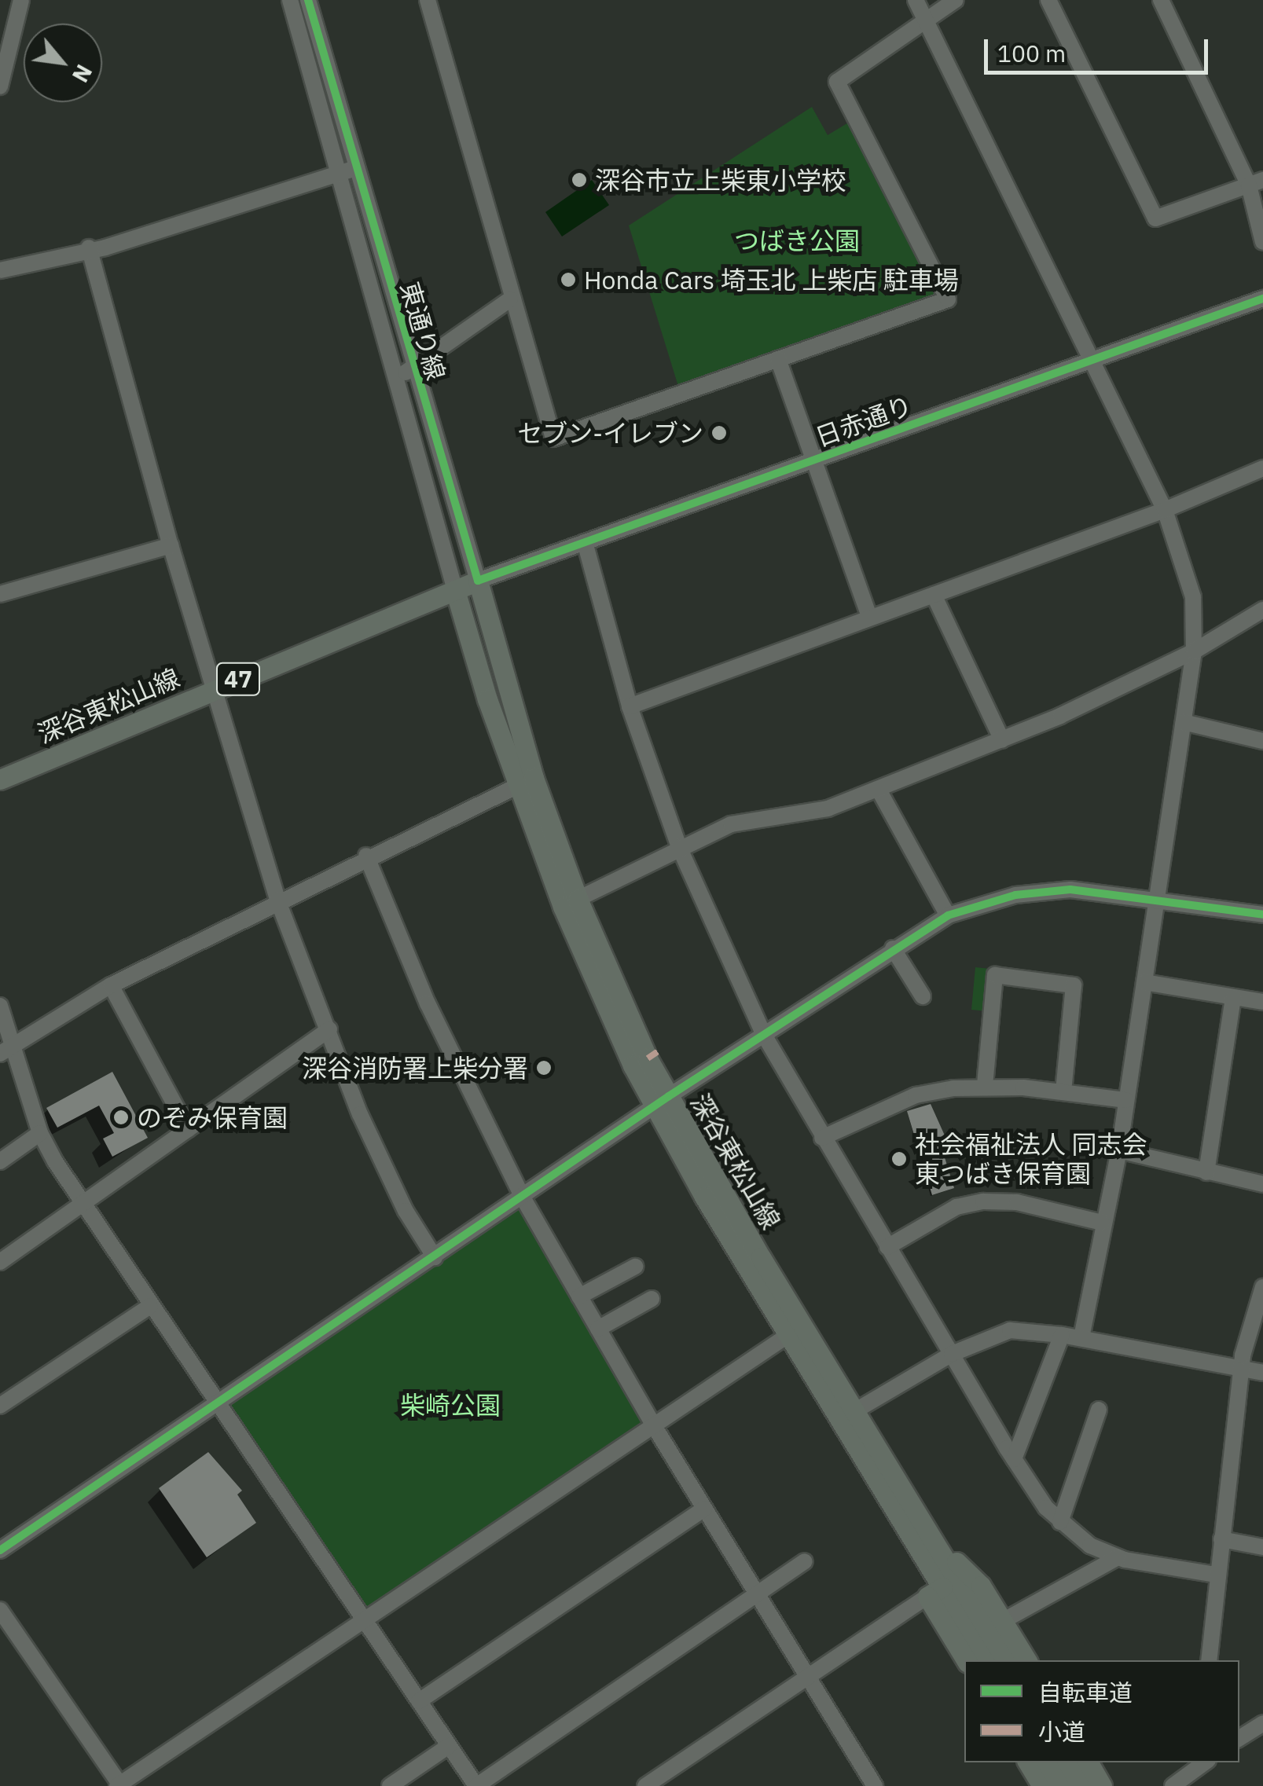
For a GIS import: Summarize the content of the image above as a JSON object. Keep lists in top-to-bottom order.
{
  "streets": {
    "main road": ["47", "深谷東松山線"],
    "street": ["東通り線", "日赤通り"]
  },
  "crossings": [
    ["東通り線", "日赤通り"],
    ["東通り線", "深谷東松山線"],
    ["日赤通り", "深谷東松山線"]
  ],
  "parks": ["つばき公園", "柴崎公園"],
  "places": [
    "深谷市立上柴東小学校",
    "Honda Cars 埼玉北 上柴店 駐車場",
    "セブン-イレブン",
    "深谷消防署上柴分署",
    "のぞみ保育園",
    "社会福祉法人 同志会 東つばき保育園"
  ],
  "legend": ["自転車道", "小道"],
  "scale_bar": "100 m",
  "north": "bottom right"
}
